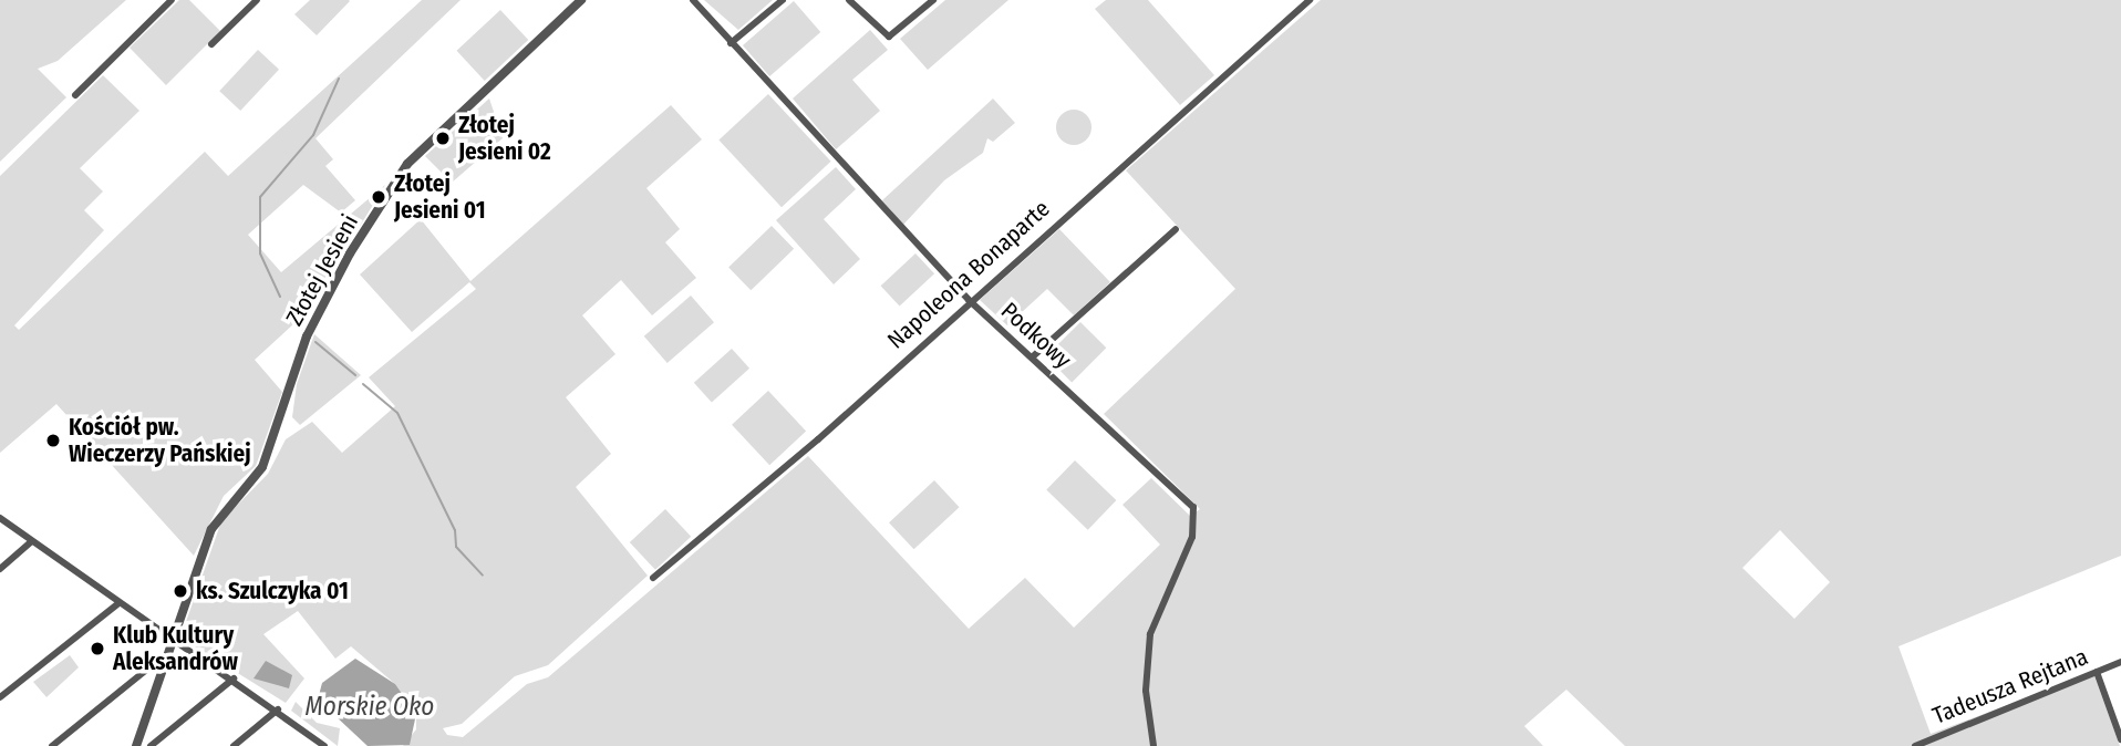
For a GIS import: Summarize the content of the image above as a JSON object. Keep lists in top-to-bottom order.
{
  "streets": {
    "street": [
      "Złotej Jesieni",
      "Napoleona Bonaparte",
      "Podkowy",
      "Tadeusza Rejtana"
    ]
  },
  "crossings": [
    ["Napoleona Bonaparte", "Podkowy"]
  ],
  "water": ["Morskie Oko"],
  "places": [
    "Złotej Jesieni 02",
    "Złotej Jesieni 01",
    "Kościół pw. Wieczerzy Pańskiej",
    "ks. Szulczyka 01",
    "Klub Kultury Aleksandrów"
  ]
}
